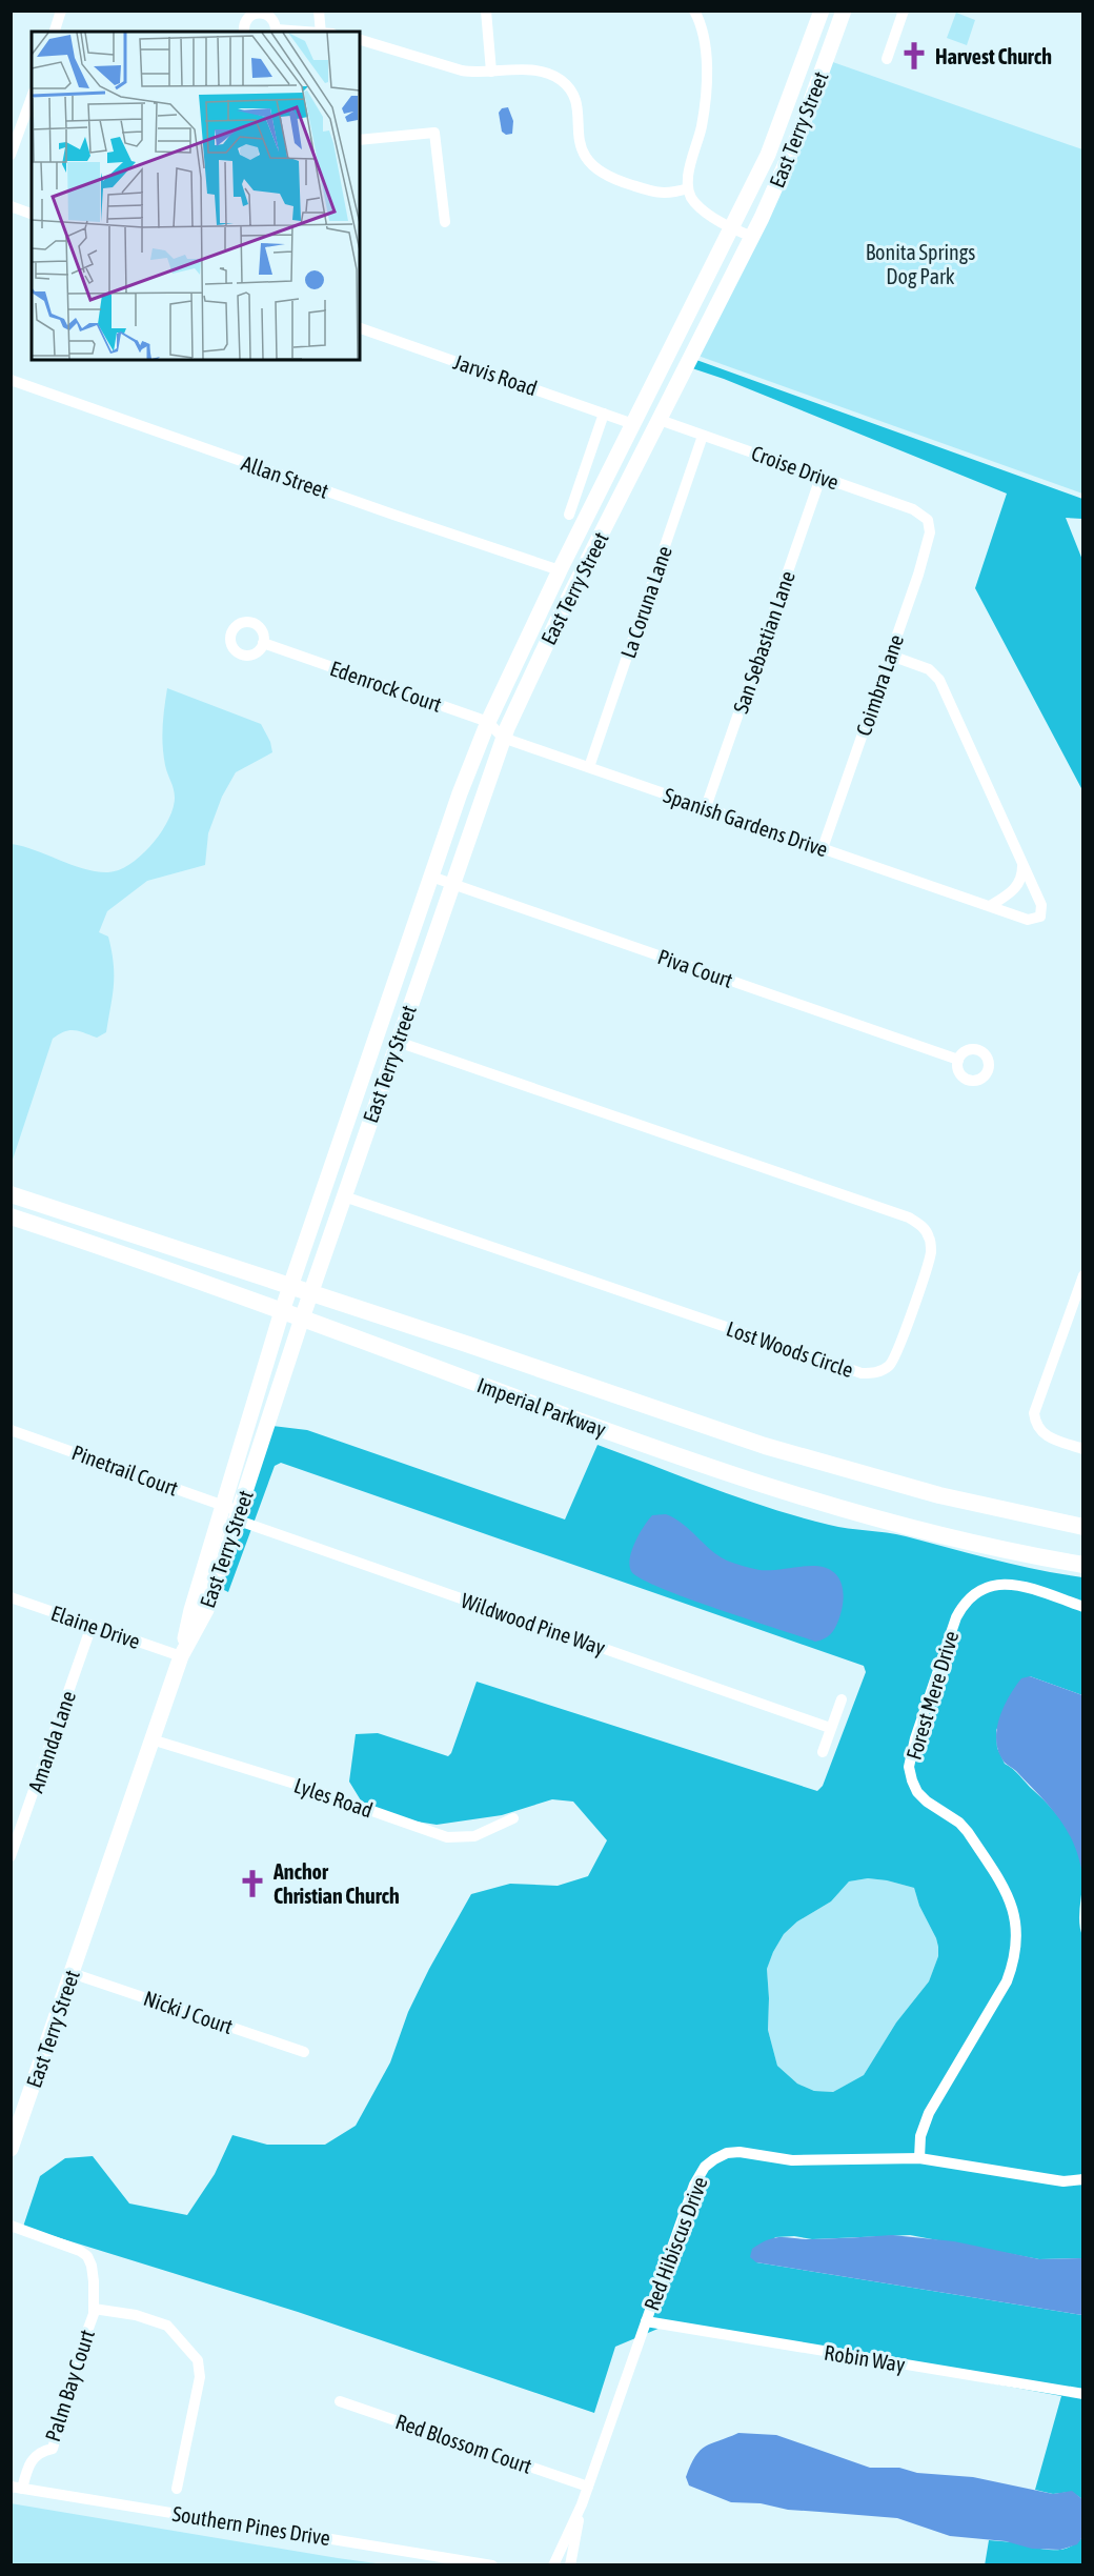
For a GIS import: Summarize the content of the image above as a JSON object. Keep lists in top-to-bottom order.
{
  "streets": {
    "main road": ["Imperial Parkway"],
    "street": [
      "East Terry Street",
      "Jarvis Road",
      "Croise Drive",
      "Allan Street",
      "La Coruna Lane",
      "San Sebastian Lane",
      "Coimbra Lane",
      "Edenrock Court",
      "Spanish Gardens Drive",
      "Piva Court",
      "Lost Woods Circle",
      "Pinetrail Court",
      "Wildwood Pine Way",
      "Elaine Drive",
      "Forest Mere Drive",
      "Amanda Lane",
      "Lyles Road",
      "Nicki J Court",
      "Red Hibiscus Drive",
      "Robin Way",
      "Palm Bay Court",
      "Red Blossom Court",
      "Southern Pines Drive"
    ]
  },
  "crossings": [
    ["East Terry Street", "Croise Drive"],
    ["East Terry Street", "Edenrock Court"],
    ["East Terry Street", "Spanish Gardens Drive"],
    ["East Terry Street", "Piva Court"],
    ["East Terry Street", "Lost Woods Circle"],
    ["East Terry Street", "Imperial Parkway"],
    ["East Terry Street", "Pinetrail Court"],
    ["East Terry Street", "Wildwood Pine Way"],
    ["East Terry Street", "Elaine Drive"],
    ["East Terry Street", "Lyles Road"],
    ["East Terry Street", "Nicki J Court"],
    ["Croise Drive", "La Coruna Lane"],
    ["Croise Drive", "San Sebastian Lane"],
    ["Croise Drive", "Coimbra Lane"],
    ["La Coruna Lane", "Spanish Gardens Drive"],
    ["San Sebastian Lane", "Spanish Gardens Drive"],
    ["Coimbra Lane", "Spanish Gardens Drive"],
    ["Edenrock Court", "Spanish Gardens Drive"],
    ["Pinetrail Court", "Wildwood Pine Way"],
    ["Elaine Drive", "Amanda Lane"],
    ["Forest Mere Drive", "Red Hibiscus Drive"],
    ["Red Hibiscus Drive", "Robin Way"],
    ["Red Hibiscus Drive", "Red Blossom Court"],
    ["Palm Bay Court", "Southern Pines Drive"]
  ],
  "parks": ["Bonita Springs Dog Park"],
  "places": {
    "church": ["Harvest Church", "Anchor Christian Church"]
  }
}
